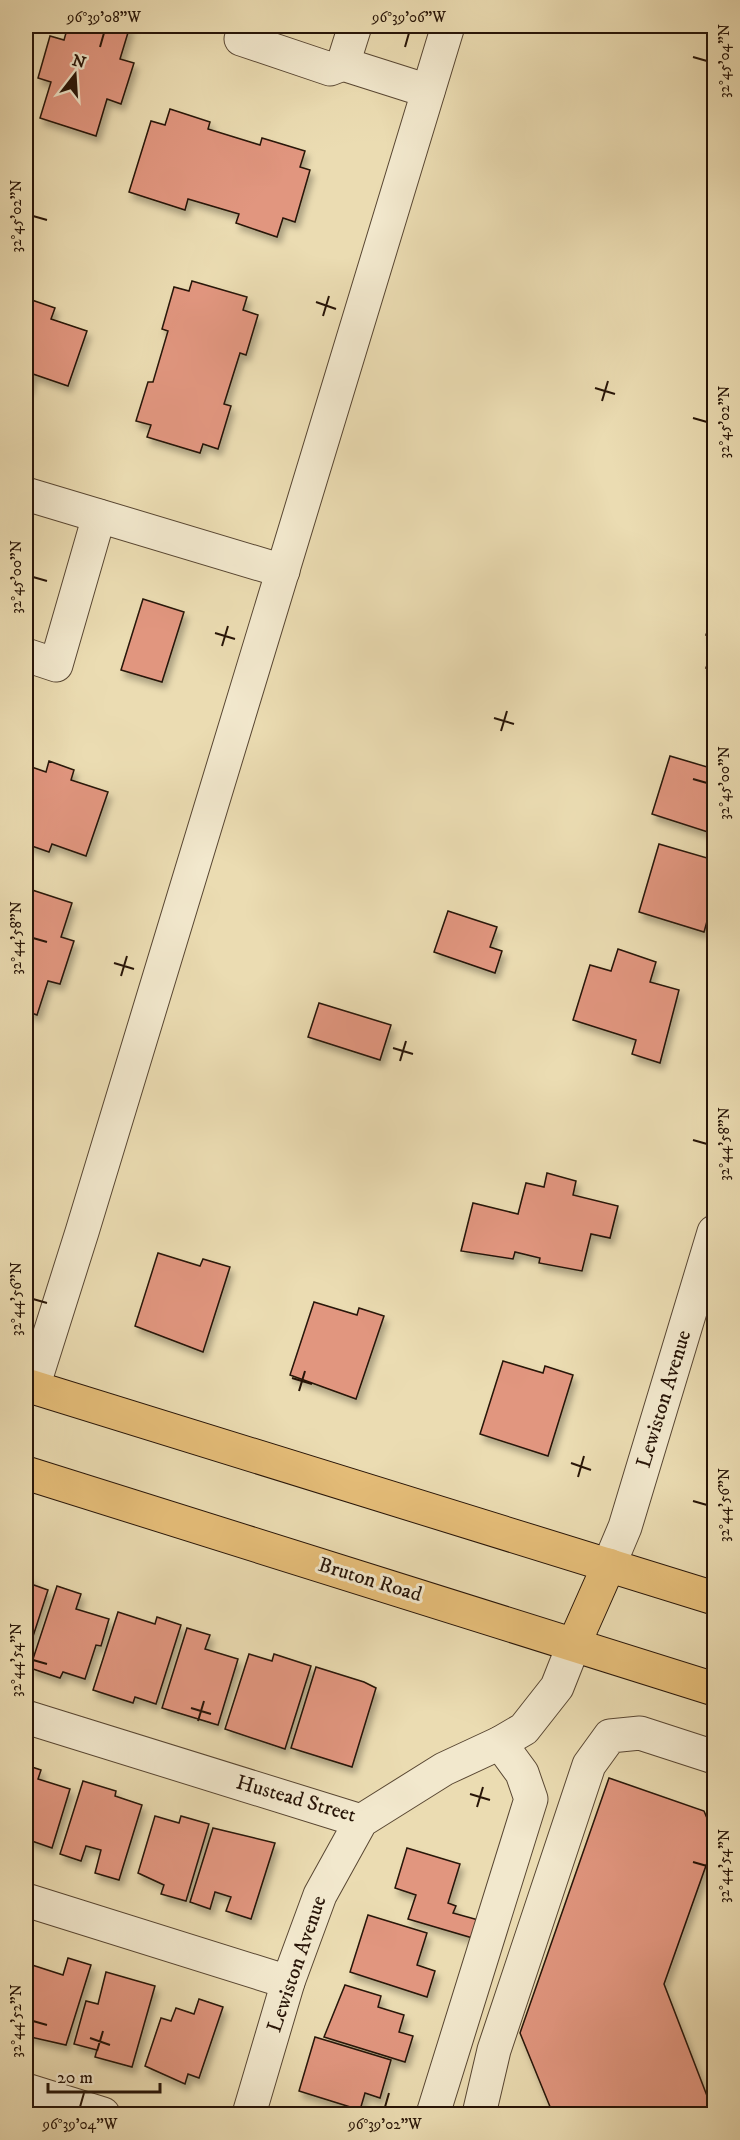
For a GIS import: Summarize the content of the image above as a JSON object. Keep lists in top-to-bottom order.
{
  "streets": {
    "main road": ["Bruton Road"],
    "street": ["Lewiston Avenue", "Hustead Street"]
  },
  "crossings": [
    ["Lewiston Avenue", "Hustead Street"],
    ["Bruton Road", "Hustead Street"]
  ],
  "scale_bar": "20 m",
  "north": "top",
  "coordinates": [
    "96°39'08\"W",
    "96°39'06\"W",
    "32°45'04\"N",
    "32°45'02\"N",
    "32°45'00\"N",
    "32°44'58\"N",
    "32°44'56\"N",
    "32°44'54\"N",
    "32°44'52\"N",
    "96°39'04\"W",
    "96°39'02\"W"
  ]
}
